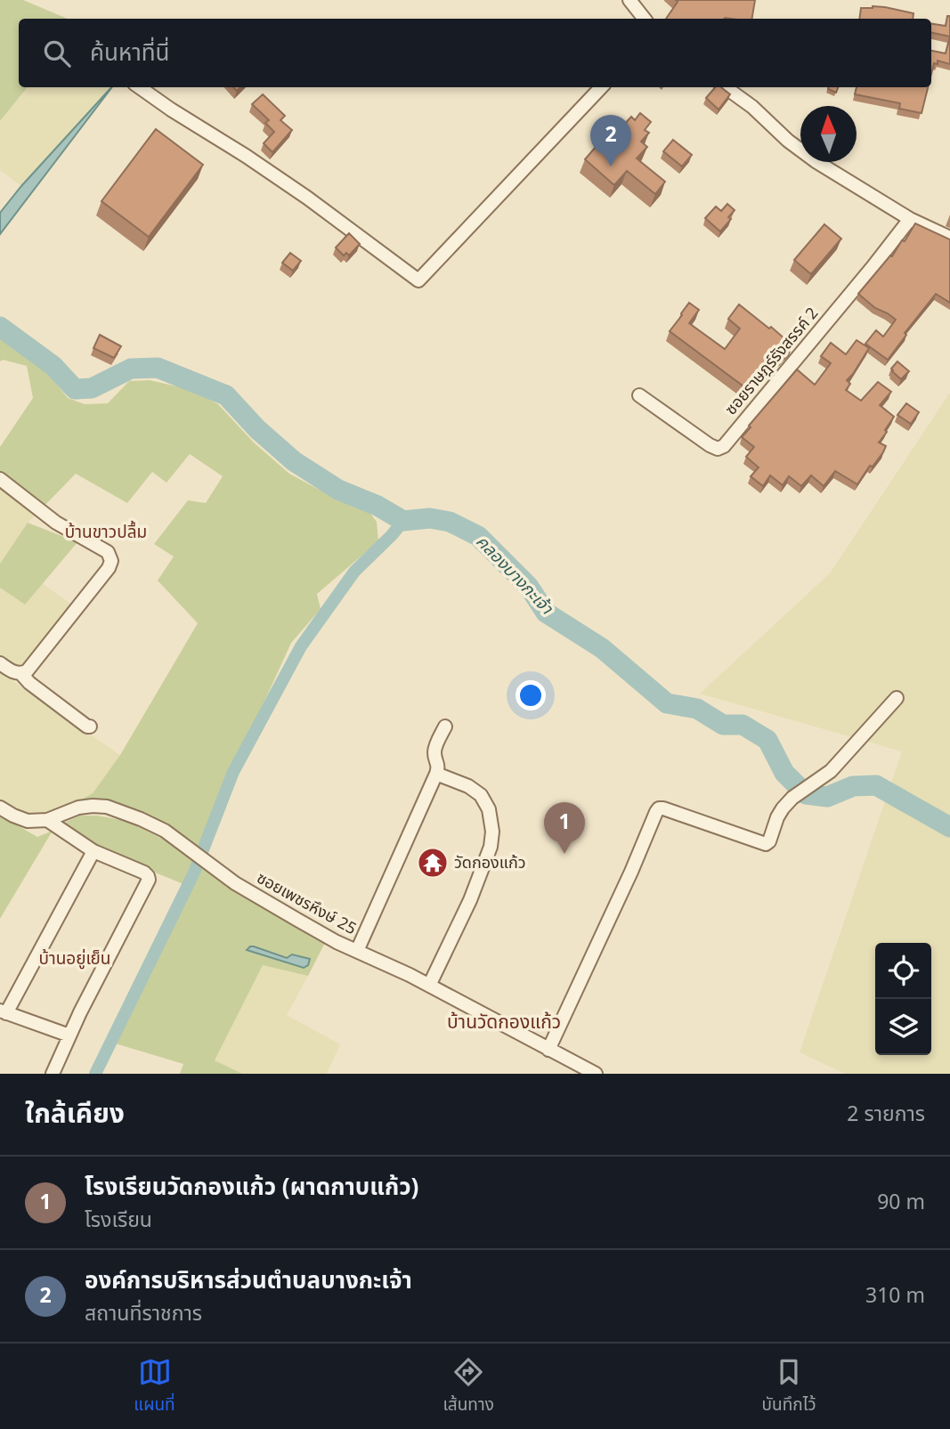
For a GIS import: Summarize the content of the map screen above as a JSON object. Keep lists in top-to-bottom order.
{
  "streets": {
    "street": ["ซอยราษฎร์รังสรรค์ 2", "ซอยเพชรหึงษ์ 25"]
  },
  "districts": ["บ้านขาวปลื้ม", "บ้านอยู่เย็น", "บ้านวัดกองแก้ว"],
  "water": ["คลองบางกะเจ้า"],
  "places": {
    "temple": ["วัดกองแก้ว"]
  },
  "north": "top",
  "page": {
    "search": "ค้นหาที่นี่",
    "pins": ["2", "1"],
    "heading": ["ใกล้เคียง", "2 รายการ"],
    "list": [
      {
        "mark": "1",
        "name": "โรงเรียนวัดกองแก้ว (ผาดกาบแก้ว)",
        "note": "โรงเรียน",
        "value": "90 m"
      },
      {
        "mark": "2",
        "name": "องค์การบริหารส่วนตำบลบางกะเจ้า",
        "note": "สถานที่ราชการ",
        "value": "310 m"
      }
    ],
    "nav": ["แผนที่", "เส้นทาง", "บันทึกไว้"]
  }
}
